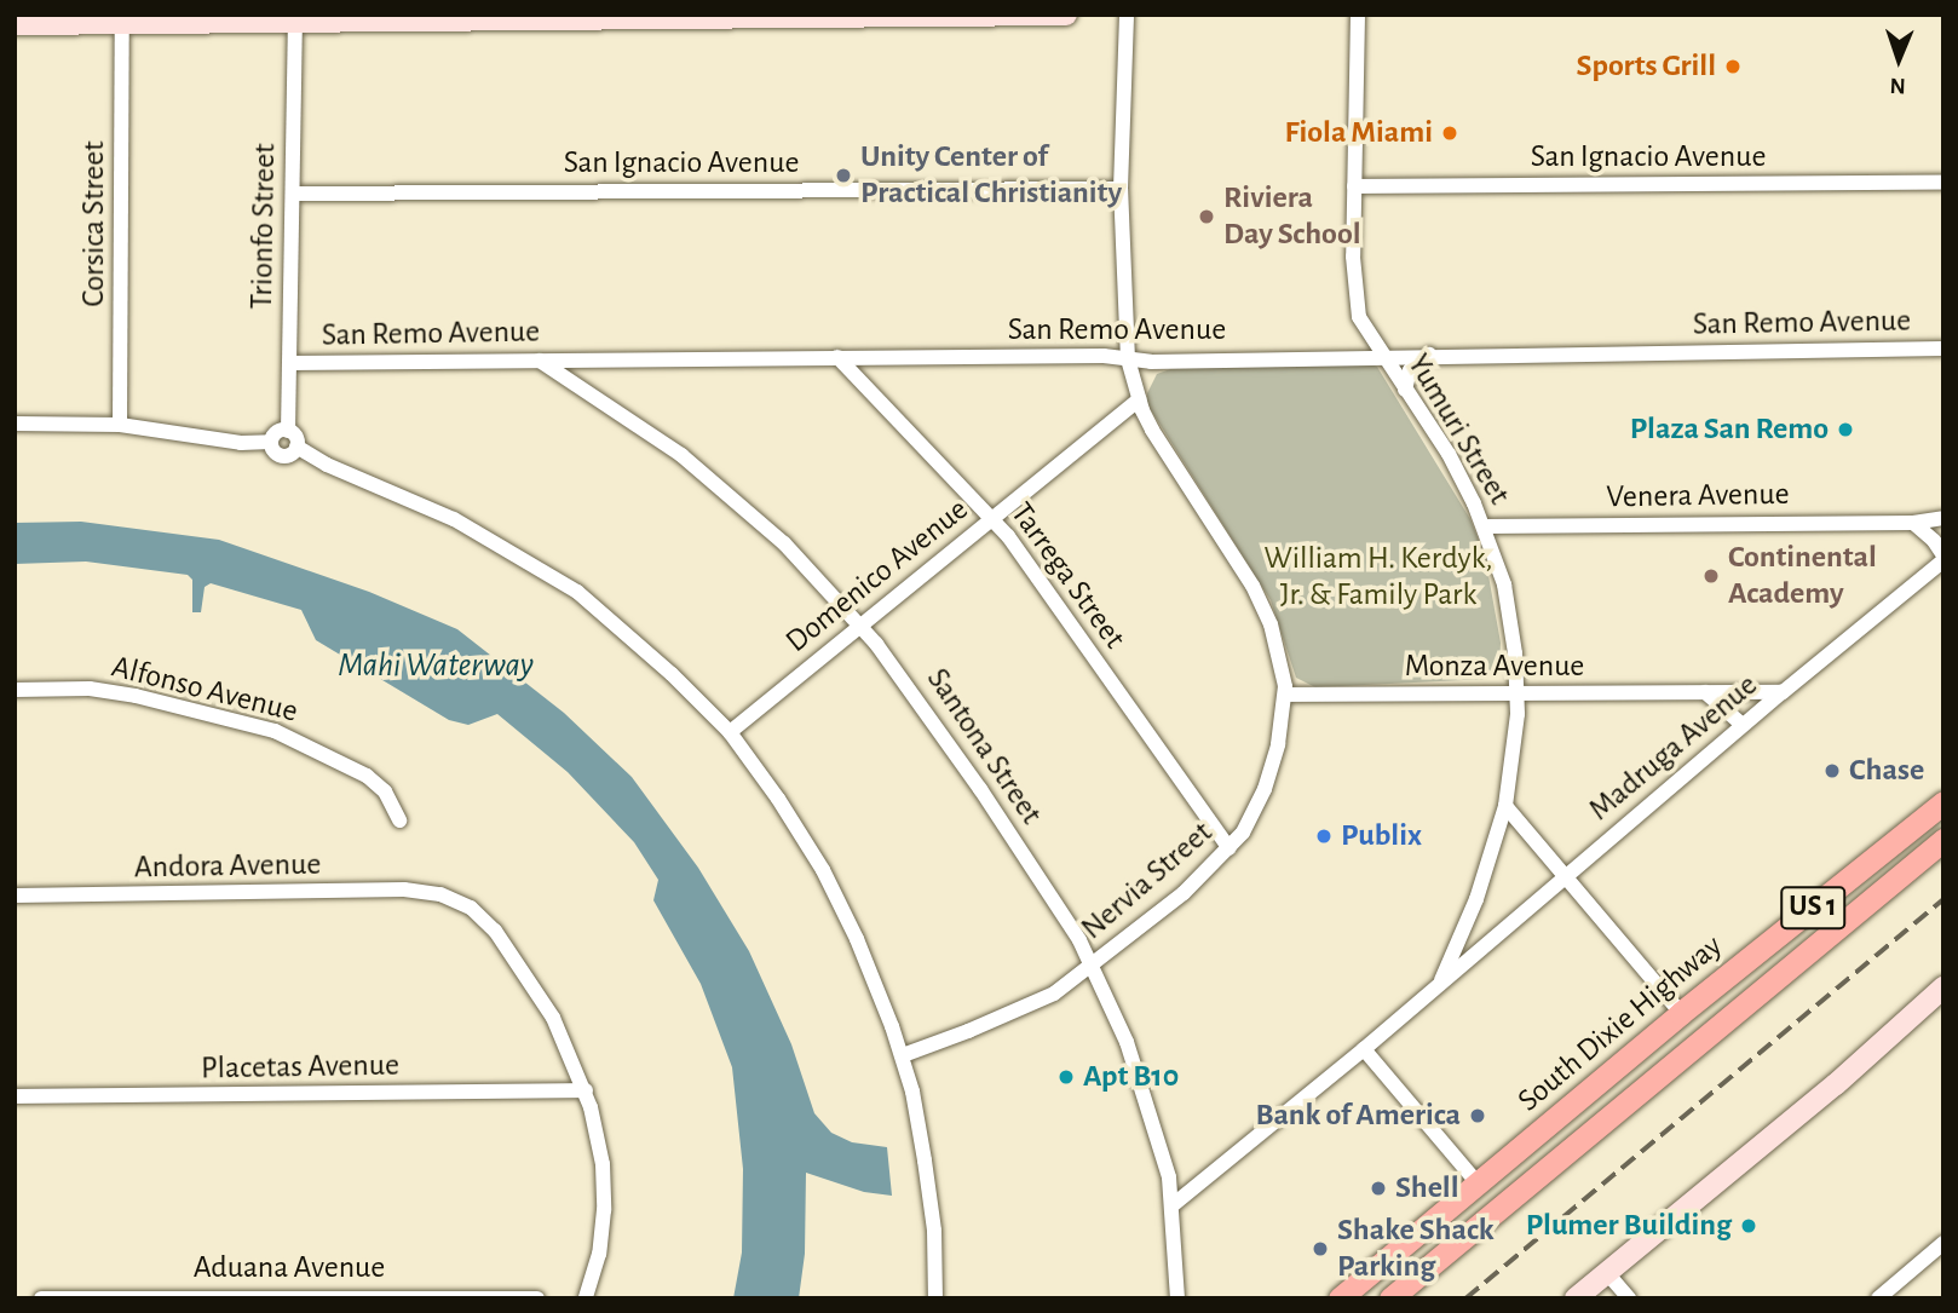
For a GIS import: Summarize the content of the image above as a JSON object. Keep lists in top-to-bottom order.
{
  "streets": {
    "highway": ["US 1", "South Dixie Highway"],
    "street": [
      "San Ignacio Avenue",
      "Corsica Street",
      "Trionfo Street",
      "San Remo Avenue",
      "Yumuri Street",
      "Venera Avenue",
      "Domenico Avenue",
      "Tarrega Street",
      "Monza Avenue",
      "Alfonso Avenue",
      "Santona Street",
      "Madruga Avenue",
      "Andora Avenue",
      "Nervia Street",
      "Placetas Avenue",
      "Aduana Avenue"
    ]
  },
  "crossings": [
    ["San Ignacio Avenue", "Trionfo Street"],
    ["San Ignacio Avenue", "Yumuri Street"],
    ["San Ignacio Avenue", "Nervia Street"],
    ["Trionfo Street", "San Remo Avenue"],
    ["San Remo Avenue", "Yumuri Street"],
    ["San Remo Avenue", "Tarrega Street"],
    ["San Remo Avenue", "Santona Street"],
    ["San Remo Avenue", "Nervia Street"],
    ["Yumuri Street", "Venera Avenue"],
    ["Yumuri Street", "Monza Avenue"],
    ["Yumuri Street", "Madruga Avenue"],
    ["Domenico Avenue", "Tarrega Street"],
    ["Domenico Avenue", "Santona Street"],
    ["Domenico Avenue", "Nervia Street"],
    ["Tarrega Street", "Nervia Street"],
    ["Monza Avenue", "Madruga Avenue"],
    ["Monza Avenue", "Nervia Street"],
    ["Santona Street", "Madruga Avenue"],
    ["Santona Street", "Nervia Street"],
    ["Andora Avenue", "Placetas Avenue"]
  ],
  "water": ["Mahi Waterway"],
  "parks": ["William H. Kerdyk, Jr. & Family Park"],
  "places": [
    "Sports Grill",
    "Fiola Miami",
    "Unity Center of Practical Christianity",
    "Riviera Day School",
    "Plaza San Remo",
    "Continental Academy",
    "Chase",
    "Publix",
    "Apt B10",
    "Bank of America",
    "Shell",
    "Plumer Building",
    "Shake Shack Parking"
  ],
  "north": "bottom"
}
